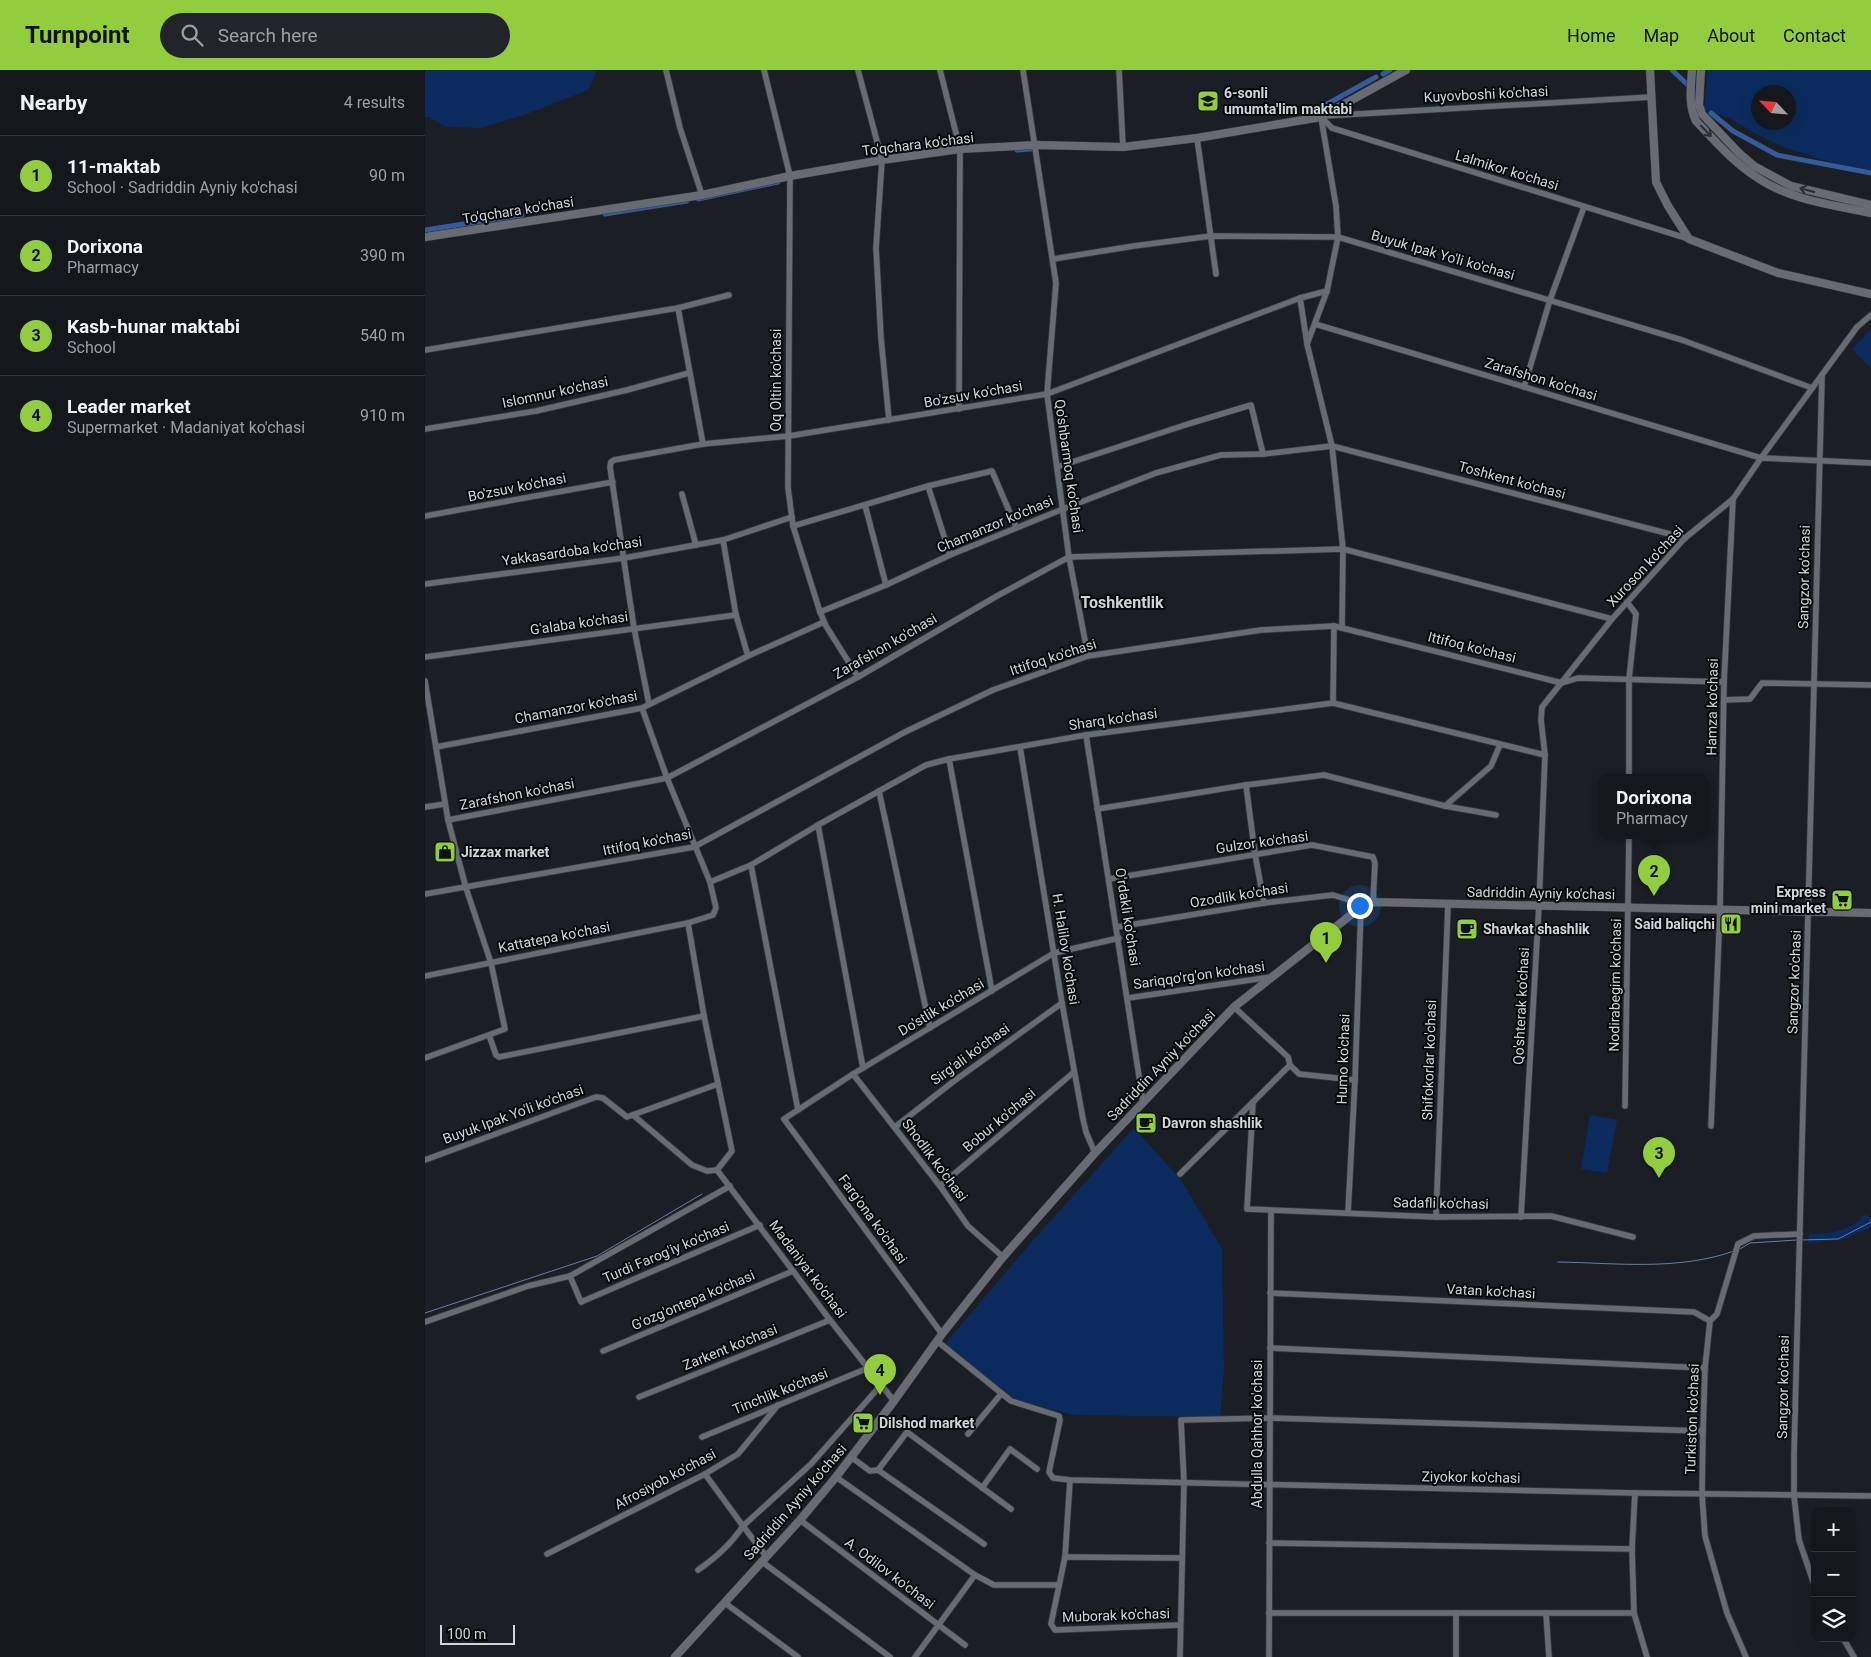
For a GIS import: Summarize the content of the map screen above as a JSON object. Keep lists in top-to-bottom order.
{
  "streets": {
    "street": [
      "Kuyovboshi ko'chasi",
      "To'qchara ko'chasi",
      "Lalmikor ko'chasi",
      "Buyuk Ipak Yo'li ko'chasi",
      "Zarafshon ko'chasi",
      "Oq Oltin ko'chasi",
      "Islomnur ko'chasi",
      "Bo'zsuv ko'chasi",
      "Qo'shbarmoq ko'chasi",
      "Toshkent ko'chasi",
      "Chamanzor ko'chasi",
      "Yakkasardoba ko'chasi",
      "Xuroson ko'chasi",
      "Sangzor ko'chasi",
      "G'alaba ko'chasi",
      "Ittifoq ko'chasi",
      "Hamza ko'chasi",
      "Sharq ko'chasi",
      "Gulzor ko'chasi",
      "Sadriddin Ayniy ko'chasi",
      "Ozodlik ko'chasi",
      "O'rdakli ko'chasi",
      "Kattatepa ko'chasi",
      "H. Halilov ko'chasi",
      "Sariqqo'rg'on ko'chasi",
      "Nodirabegim ko'chasi",
      "Qo'shterak ko'chasi",
      "Do'stlik ko'chasi",
      "Sirg'ali ko'chasi",
      "Humo ko'chasi",
      "Shifokorlar ko'chasi",
      "Bobur ko'chasi",
      "Shodlik ko'chasi",
      "Sadafli ko'chasi",
      "Farg'ona ko'chasi",
      "Turdi Farog'iy ko'chasi",
      "Madaniyat ko'chasi",
      "Vatan ko'chasi",
      "G'ozg'ontepa ko'chasi",
      "Zarkent ko'chasi",
      "Tinchlik ko'chasi",
      "Turkiston ko'chasi",
      "Abdulla Qahhor ko'chasi",
      "Ziyokor ko'chasi",
      "Afrosiyob ko'chasi",
      "A. Odilov ko'chasi",
      "Muborak ko'chasi"
    ]
  },
  "crossings": [
    ["Kuyovboshi ko'chasi", "To'qchara ko'chasi"],
    ["Kuyovboshi ko'chasi", "Lalmikor ko'chasi"],
    ["To'qchara ko'chasi", "Lalmikor ko'chasi"],
    ["To'qchara ko'chasi", "Oq Oltin ko'chasi"],
    ["To'qchara ko'chasi", "Qo'shbarmoq ko'chasi"],
    ["Buyuk Ipak Yo'li ko'chasi", "Qo'shbarmoq ko'chasi"],
    ["Buyuk Ipak Yo'li ko'chasi", "Xuroson ko'chasi"],
    ["Zarafshon ko'chasi", "Oq Oltin ko'chasi"],
    ["Zarafshon ko'chasi", "Qo'shbarmoq ko'chasi"],
    ["Zarafshon ko'chasi", "Xuroson ko'chasi"],
    ["Zarafshon ko'chasi", "Sangzor ko'chasi"],
    ["Oq Oltin ko'chasi", "Bo'zsuv ko'chasi"],
    ["Oq Oltin ko'chasi", "Chamanzor ko'chasi"],
    ["Oq Oltin ko'chasi", "Yakkasardoba ko'chasi"],
    ["Bo'zsuv ko'chasi", "Qo'shbarmoq ko'chasi"],
    ["Qo'shbarmoq ko'chasi", "Chamanzor ko'chasi"],
    ["Qo'shbarmoq ko'chasi", "Ittifoq ko'chasi"],
    ["Toshkent ko'chasi", "Chamanzor ko'chasi"],
    ["Toshkent ko'chasi", "Xuroson ko'chasi"],
    ["Xuroson ko'chasi", "Sangzor ko'chasi"],
    ["Xuroson ko'chasi", "Hamza ko'chasi"],
    ["Xuroson ko'chasi", "Qo'shterak ko'chasi"],
    ["Sangzor ko'chasi", "Sadriddin Ayniy ko'chasi"],
    ["Sangzor ko'chasi", "Turkiston ko'chasi"],
    ["Sangzor ko'chasi", "Ziyokor ko'chasi"],
    ["Ittifoq ko'chasi", "Hamza ko'chasi"],
    ["Ittifoq ko'chasi", "Qo'shterak ko'chasi"],
    ["Hamza ko'chasi", "Sadriddin Ayniy ko'chasi"],
    ["Sharq ko'chasi", "O'rdakli ko'chasi"],
    ["Sharq ko'chasi", "Kattatepa ko'chasi"],
    ["Sharq ko'chasi", "H. Halilov ko'chasi"],
    ["Sharq ko'chasi", "Qo'shterak ko'chasi"],
    ["Gulzor ko'chasi", "Sadriddin Ayniy ko'chasi"],
    ["Gulzor ko'chasi", "O'rdakli ko'chasi"],
    ["Sadriddin Ayniy ko'chasi", "Ozodlik ko'chasi"],
    ["Sadriddin Ayniy ko'chasi", "O'rdakli ko'chasi"],
    ["Sadriddin Ayniy ko'chasi", "H. Halilov ko'chasi"],
    ["Sadriddin Ayniy ko'chasi", "Sariqqo'rg'on ko'chasi"],
    ["Sadriddin Ayniy ko'chasi", "Nodirabegim ko'chasi"],
    ["Sadriddin Ayniy ko'chasi", "Qo'shterak ko'chasi"],
    ["Sadriddin Ayniy ko'chasi", "Humo ko'chasi"],
    ["Sadriddin Ayniy ko'chasi", "Shifokorlar ko'chasi"],
    ["Sadriddin Ayniy ko'chasi", "Shodlik ko'chasi"],
    ["Sadriddin Ayniy ko'chasi", "Farg'ona ko'chasi"],
    ["Sadriddin Ayniy ko'chasi", "Madaniyat ko'chasi"],
    ["Sadriddin Ayniy ko'chasi", "A. Odilov ko'chasi"],
    ["Ozodlik ko'chasi", "O'rdakli ko'chasi"],
    ["Ozodlik ko'chasi", "Humo ko'chasi"],
    ["O'rdakli ko'chasi", "Sariqqo'rg'on ko'chasi"],
    ["O'rdakli ko'chasi", "Do'stlik ko'chasi"],
    ["H. Halilov ko'chasi", "Do'stlik ko'chasi"],
    ["H. Halilov ko'chasi", "Sirg'ali ko'chasi"],
    ["H. Halilov ko'chasi", "Bobur ko'chasi"],
    ["Qo'shterak ko'chasi", "Sadafli ko'chasi"],
    ["Do'stlik ko'chasi", "Shodlik ko'chasi"],
    ["Do'stlik ko'chasi", "Farg'ona ko'chasi"],
    ["Sirg'ali ko'chasi", "Shodlik ko'chasi"],
    ["Humo ko'chasi", "Sadafli ko'chasi"],
    ["Shifokorlar ko'chasi", "Sadafli ko'chasi"],
    ["Bobur ko'chasi", "Shodlik ko'chasi"],
    ["Sadafli ko'chasi", "Abdulla Qahhor ko'chasi"],
    ["Farg'ona ko'chasi", "Ziyokor ko'chasi"],
    ["Farg'ona ko'chasi", "Muborak ko'chasi"],
    ["Turdi Farog'iy ko'chasi", "Madaniyat ko'chasi"],
    ["Madaniyat ko'chasi", "G'ozg'ontepa ko'chasi"],
    ["Madaniyat ko'chasi", "Zarkent ko'chasi"],
    ["Madaniyat ko'chasi", "Tinchlik ko'chasi"],
    ["Vatan ko'chasi", "Turkiston ko'chasi"],
    ["Vatan ko'chasi", "Abdulla Qahhor ko'chasi"],
    ["Tinchlik ko'chasi", "Afrosiyob ko'chasi"],
    ["Turkiston ko'chasi", "Ziyokor ko'chasi"],
    ["Abdulla Qahhor ko'chasi", "Ziyokor ko'chasi"],
    ["Ziyokor ko'chasi", "Muborak ko'chasi"]
  ],
  "districts": ["Toshkentlik"],
  "places": {
    "school or university": ["6-sonli umumta'lim maktabi"],
    "shop": ["Jizzax market"],
    "supermarket": ["Express mini market", "Dilshod market"],
    "restaurant": ["Said baliqchi"],
    "cafe": ["Shavkat shashlik", "Davron shashlik"]
  },
  "scale_bar": "100 m",
  "north": "top left",
  "page": {
    "header": "Turnpoint",
    "search": "Search here",
    "nav": [
      "Home",
      "Map",
      "About",
      "Contact"
    ],
    "heading": ["Nearby", "4 results"],
    "list": [
      {
        "mark": "1",
        "name": "11-maktab",
        "note": "School · Sadriddin Ayniy ko'chasi",
        "value": "90 m"
      },
      {
        "mark": "2",
        "name": "Dorixona",
        "note": "Pharmacy",
        "value": "390 m"
      },
      {
        "mark": "3",
        "name": "Kasb-hunar maktabi",
        "note": "School",
        "value": "540 m"
      },
      {
        "mark": "4",
        "name": "Leader market",
        "note": "Supermarket · Madaniyat ko'chasi",
        "value": "910 m"
      }
    ],
    "popup": ["Dorixona", "Pharmacy"],
    "pins": [
      "2",
      "1",
      "3",
      "4"
    ],
    "map_buttons": ["+", "−"],
    "scale": "100 m"
  }
}
